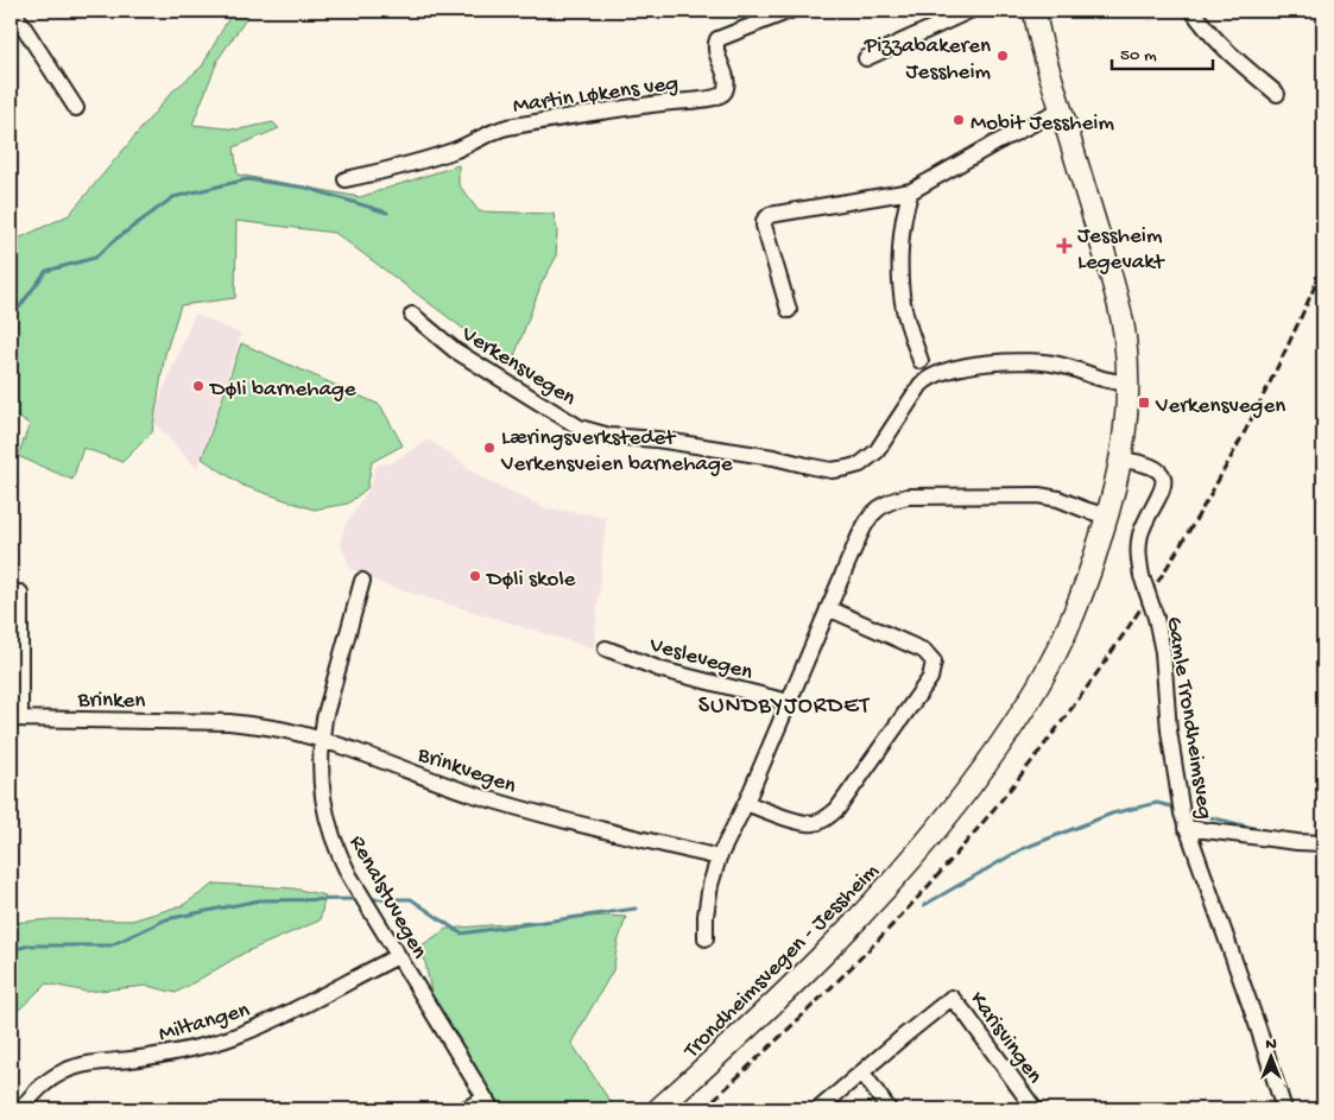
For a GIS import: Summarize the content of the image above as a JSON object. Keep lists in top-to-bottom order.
{
  "streets": {
    "main road": ["Trondheimsvegen - Jessheim"],
    "street": [
      "Martin Løkens veg",
      "Verkensvegen",
      "Veslevegen",
      "Brinken",
      "Gamle Trondheimsveg",
      "Brinkvegen",
      "Renalstuvegen",
      "Miltangen",
      "Karisvingen"
    ]
  },
  "crossings": [
    ["Verkensvegen", "Trondheimsvegen - Jessheim"],
    ["Brinken", "Brinkvegen"],
    ["Gamle Trondheimsveg", "Trondheimsvegen - Jessheim"],
    ["Brinkvegen", "Renalstuvegen"],
    ["Renalstuvegen", "Miltangen"]
  ],
  "districts": ["SUNDBYJORDET"],
  "places": {
    "other": [
      "Pizzabakeren Jessheim",
      "Mobit Jessheim",
      "Døli barnehage",
      "Læringsverkstedet Verkensveien barnehage",
      "Døli skole"
    ],
    "health": ["Jessheim Legevakt"],
    "transit": ["Verkensvegen"]
  },
  "scale_bar": "50 m",
  "north": "top"
}
